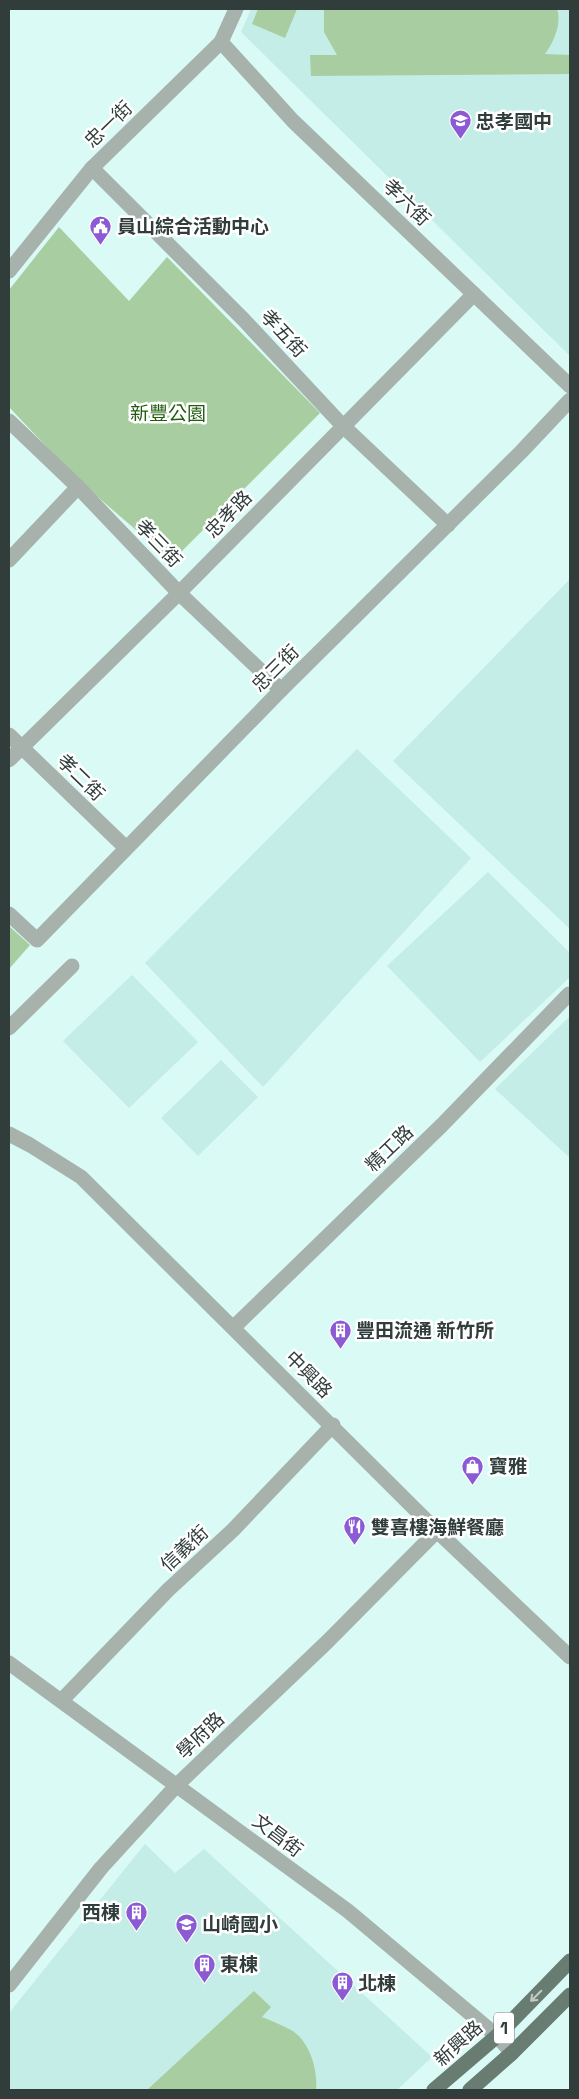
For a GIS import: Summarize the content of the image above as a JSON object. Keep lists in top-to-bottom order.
{
  "streets": {
    "main road": ["1", "新興路"],
    "street": [
      "忠一街",
      "孝六街",
      "孝五街",
      "忠孝路",
      "孝三街",
      "忠三街",
      "孝二街",
      "精工路",
      "中興路",
      "信義街",
      "學府路",
      "文昌街"
    ]
  },
  "crossings": [
    ["忠一街", "孝六街"],
    ["忠一街", "孝五街"],
    ["孝六街", "忠孝路"],
    ["孝五街", "忠孝路"],
    ["孝五街", "忠三街"],
    ["忠孝路", "孝三街"],
    ["忠孝路", "孝二街"],
    ["孝三街", "忠三街"],
    ["忠三街", "孝二街"],
    ["精工路", "中興路"],
    ["中興路", "信義街"],
    ["中興路", "學府路"],
    ["信義街", "文昌街"],
    ["學府路", "文昌街"],
    ["文昌街", "1"],
    ["文昌街", "新興路"]
  ],
  "parks": ["新豐公園"],
  "places": {
    "school or university": ["忠孝國中", "山崎國小"],
    "public building": ["員山綜合活動中心"],
    "building": [
      "豐田流通 新竹所",
      "西棟",
      "東棟",
      "北棟"
    ],
    "shop": ["寶雅"],
    "restaurant": ["雙喜樓海鮮餐廳"]
  }
}
